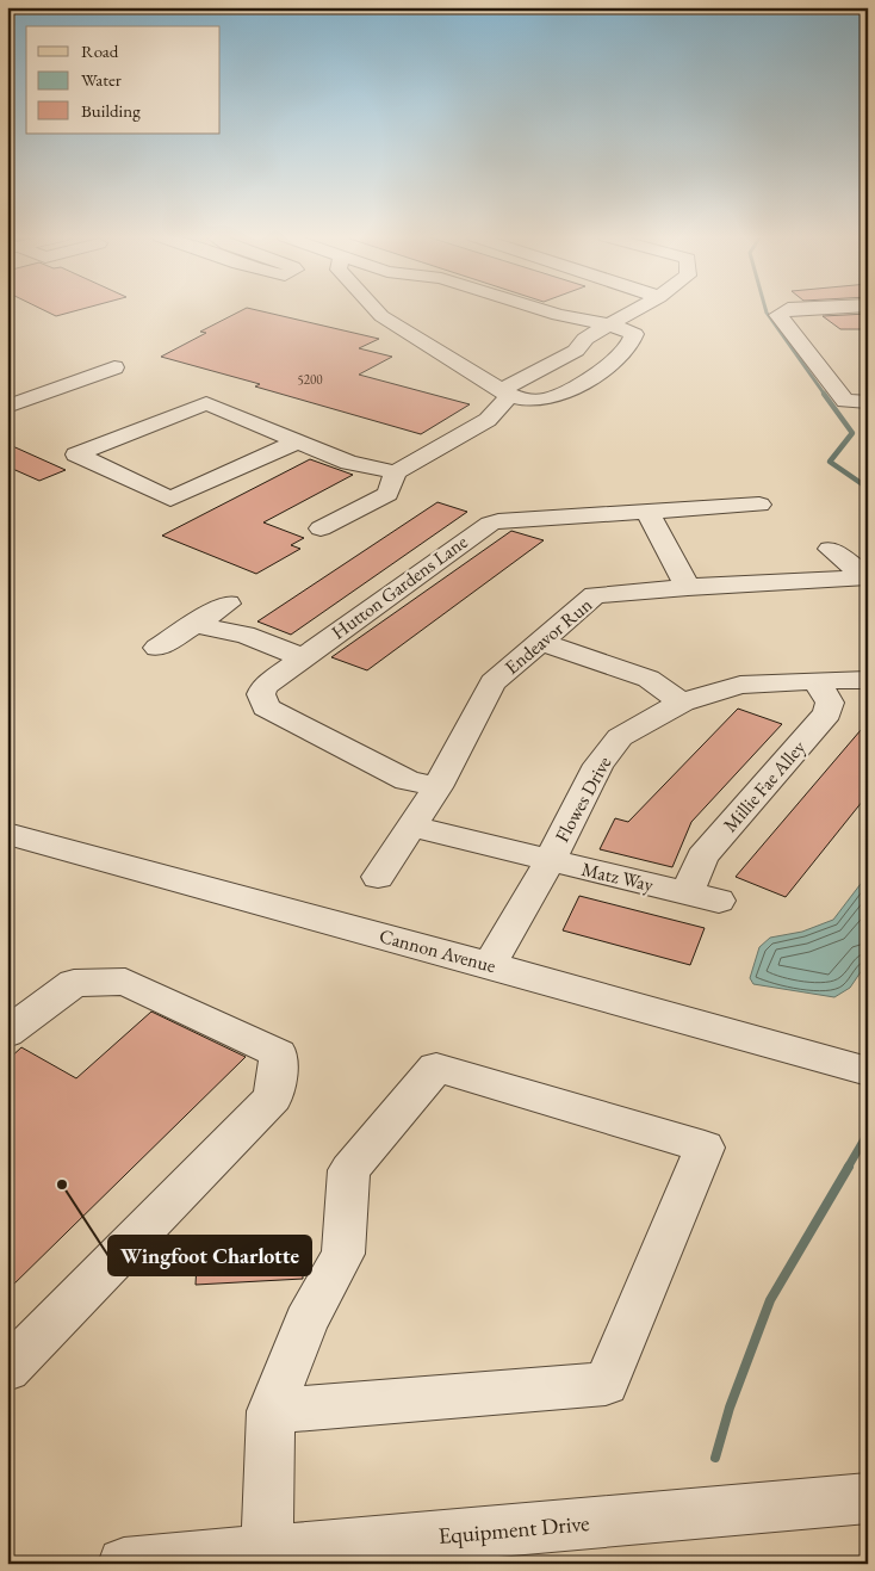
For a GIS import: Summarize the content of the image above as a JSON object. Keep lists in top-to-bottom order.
{
  "streets": {
    "street": [
      "Hutton Gardens Lane",
      "Endeavor Run",
      "Millie Fae Alley",
      "Flowes Drive",
      "Matz Way",
      "Cannon Avenue",
      "Equipment Drive"
    ]
  },
  "crossings": [
    ["Hutton Gardens Lane", "Endeavor Run"],
    ["Endeavor Run", "Matz Way"],
    ["Millie Fae Alley", "Flowes Drive"],
    ["Millie Fae Alley", "Matz Way"],
    ["Flowes Drive", "Matz Way"],
    ["Flowes Drive", "Cannon Avenue"]
  ],
  "places": ["Wingfoot Charlotte"],
  "house_numbers": ["5200"],
  "legend": ["Road", "Water", "Building"]
}
